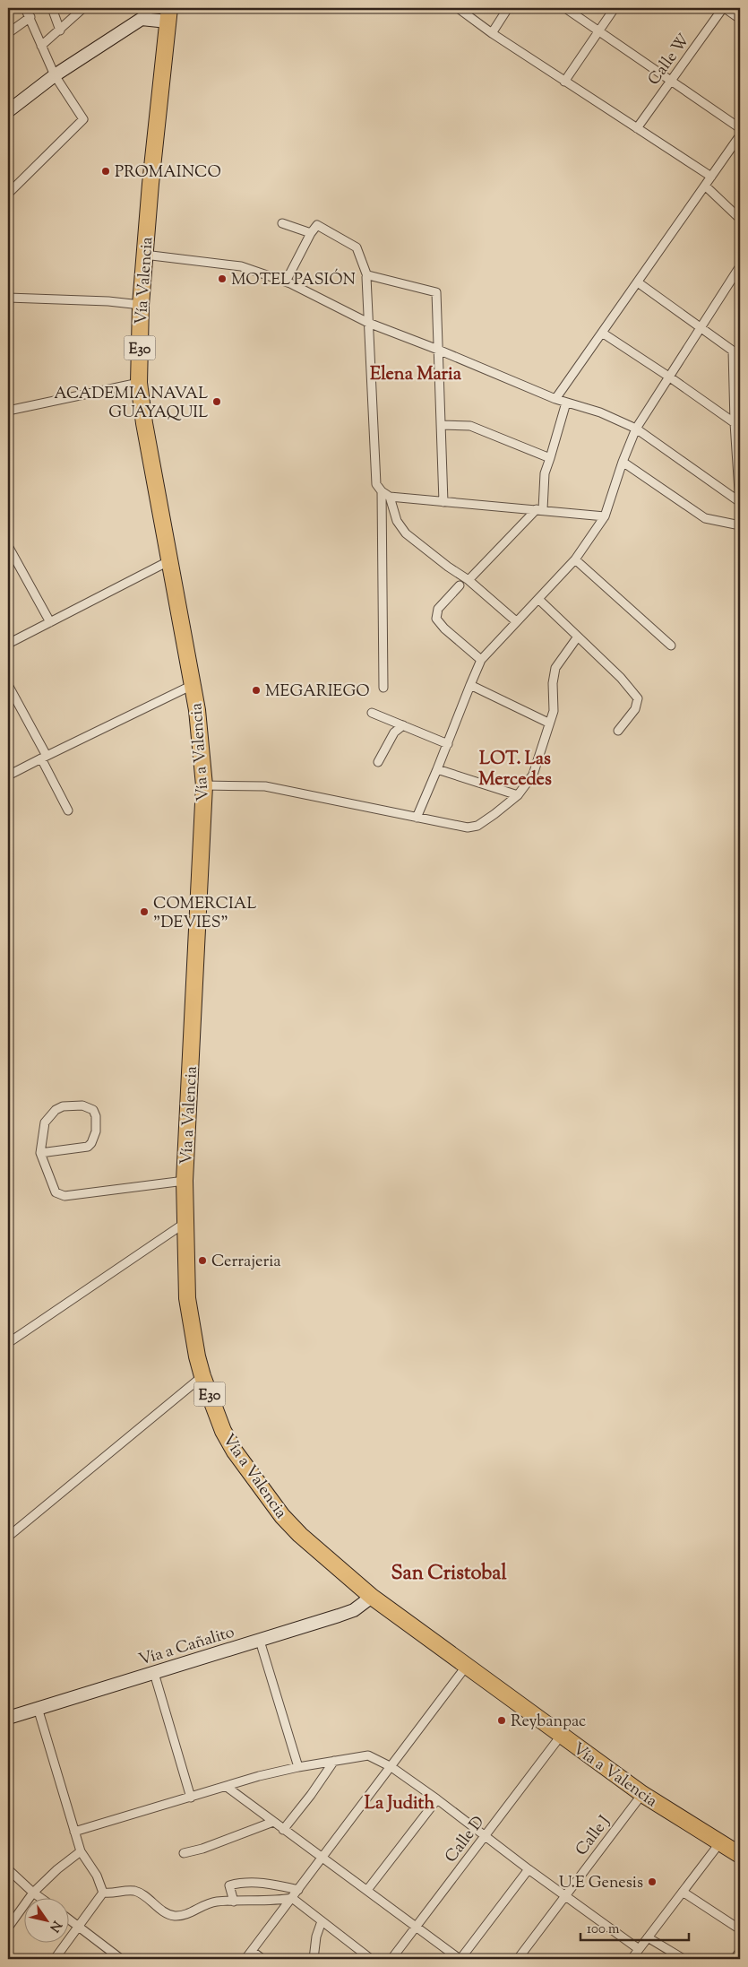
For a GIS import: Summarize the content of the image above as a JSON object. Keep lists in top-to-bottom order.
{
  "streets": {
    "highway": ["Vía Valencia", "E30", "Vía a Valencia"],
    "main road": ["Vía a Cañalito"],
    "street": ["Calle W", "Calle J", "Calle D"]
  },
  "crossings": [
    ["Vía Valencia", "Vía a Valencia"],
    ["Vía a Valencia", "Vía a Cañalito"],
    ["Vía a Valencia", "Calle J"],
    ["Vía a Valencia", "Calle D"]
  ],
  "districts": [
    "Elena Maria",
    "LOT. Las Mercedes",
    "San Cristobal",
    "La Judith"
  ],
  "places": [
    "PROMAINCO",
    "MOTEL PASIÓN",
    "ACADEMIA NAVAL GUAYAQUIL",
    "MEGARIEGO",
    "COMERCIAL \"DEVIES\"",
    "Cerrajeria",
    "Reybanpac",
    "U.E Genesis"
  ],
  "scale_bar": "100 m",
  "north": "bottom right"
}
